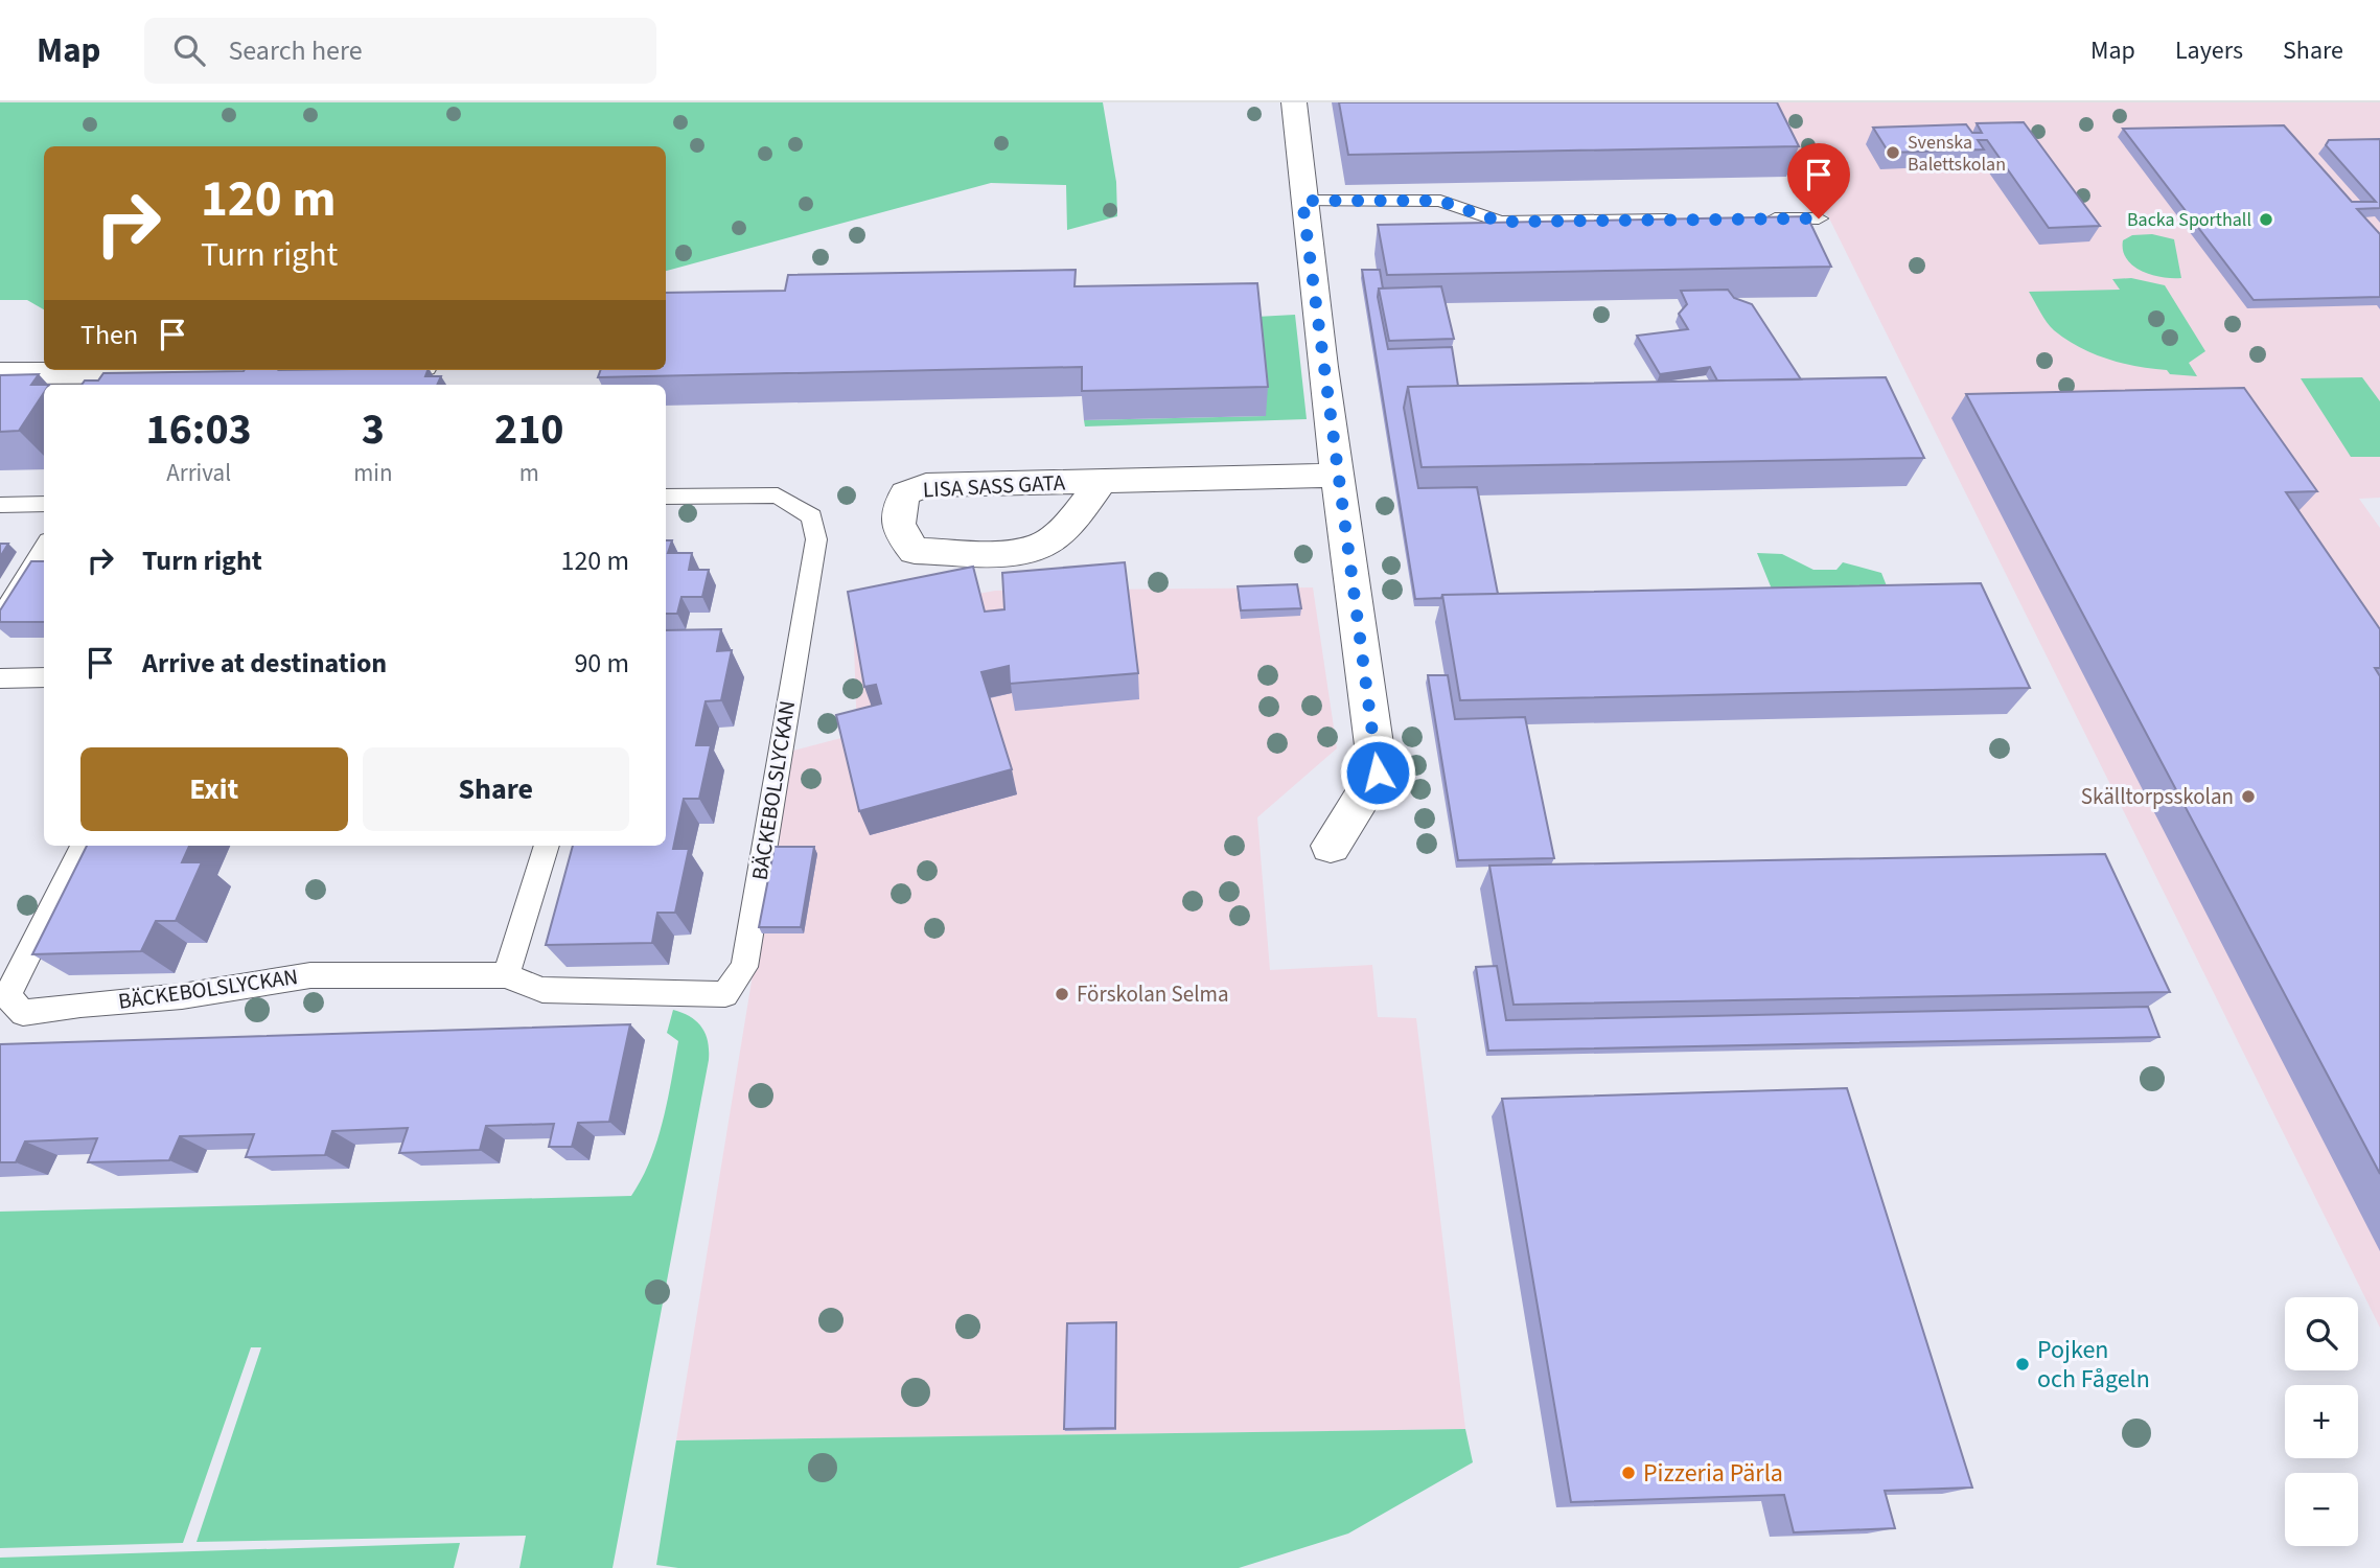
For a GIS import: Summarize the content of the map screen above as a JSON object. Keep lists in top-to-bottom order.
{
  "streets": {
    "street": ["LISA SASS GATA"],
    "lane": ["BÄCKEBOLSLYCKAN"]
  },
  "places": [
    "Svenska Balettskolan",
    "Backa Sporthall",
    "Skälltorpsskolan",
    "Förskolan Selma",
    "Pojken och Fågeln",
    "Pizzeria Pärla"
  ],
  "page": {
    "header": "Map",
    "search": "Search here",
    "nav": ["Map", "Layers", "Share"],
    "turn": ["120 m", "Turn right"],
    "then": "Then",
    "eta": [
      "16:03",
      "Arrival",
      "3",
      "min",
      "210",
      "m"
    ],
    "list": [
      {
        "name": "Turn right",
        "value": "120 m"
      },
      {
        "name": "Arrive at destination",
        "value": "90 m"
      }
    ],
    "buttons": ["Exit", "Share"],
    "map_buttons": ["+", "−"]
  }
}
